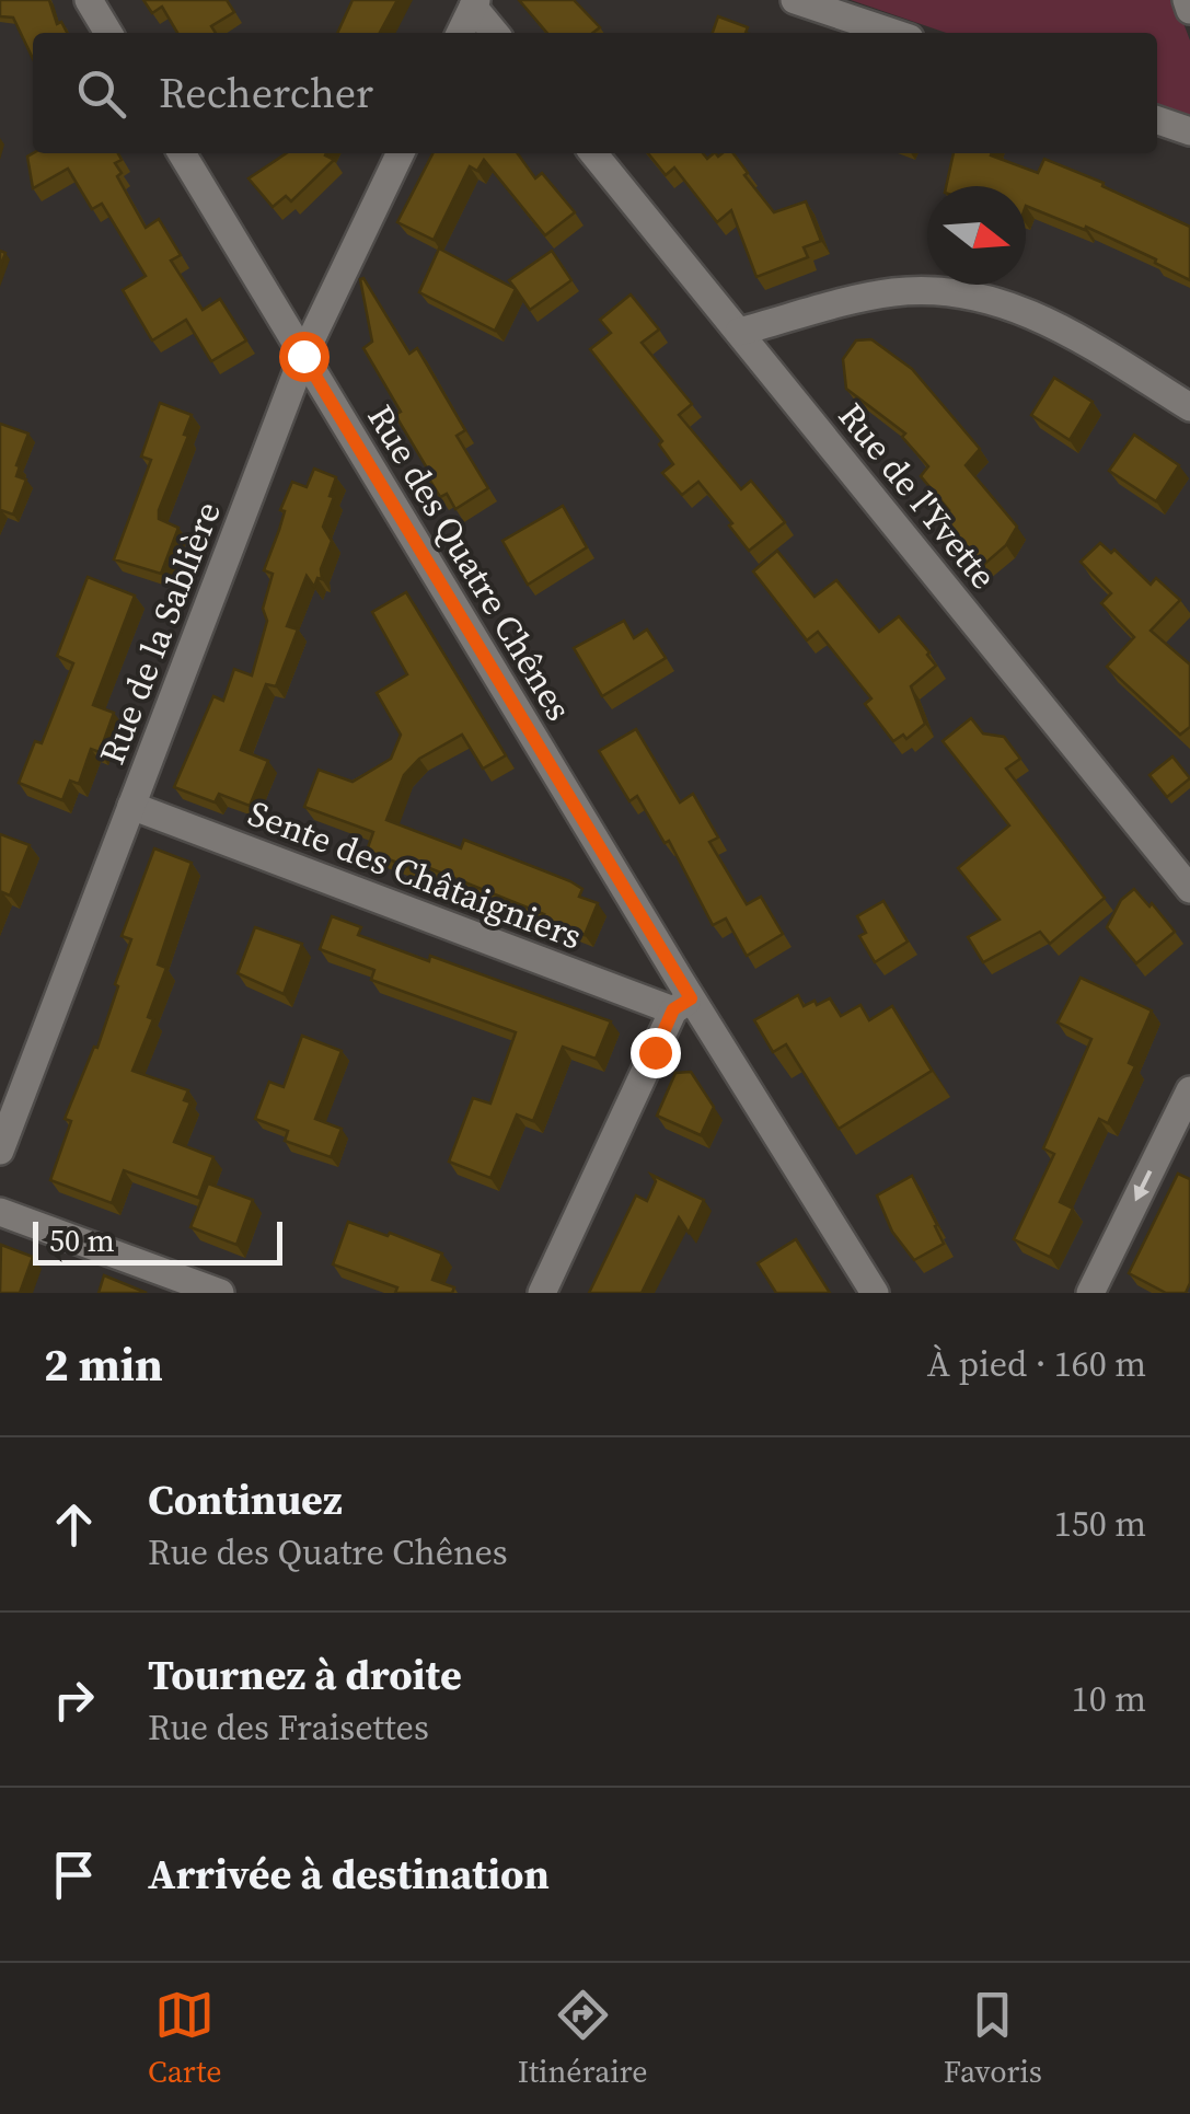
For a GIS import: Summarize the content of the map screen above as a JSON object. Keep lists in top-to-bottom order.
{
  "streets": {
    "street": [
      "Rue de l'Yvette",
      "Rue des Quatre Chênes",
      "Rue de la Sablière",
      "Sente des Châtaigniers"
    ]
  },
  "crossings": [
    ["Rue des Quatre Chênes", "Rue de la Sablière"],
    ["Rue des Quatre Chênes", "Sente des Châtaigniers"],
    ["Rue de la Sablière", "Sente des Châtaigniers"]
  ],
  "scale_bar": "50 m",
  "north": "right",
  "page": {
    "search": "Rechercher",
    "scale": "50 m",
    "heading": ["2 min", "À pied · 160 m"],
    "list": [
      ["Continuez", "Rue des Quatre Chênes", "150 m"],
      ["Tournez à droite", "Rue des Fraisettes", "10 m"],
      "Arrivée à destination"
    ],
    "nav": ["Carte", "Itinéraire", "Favoris"]
  }
}
